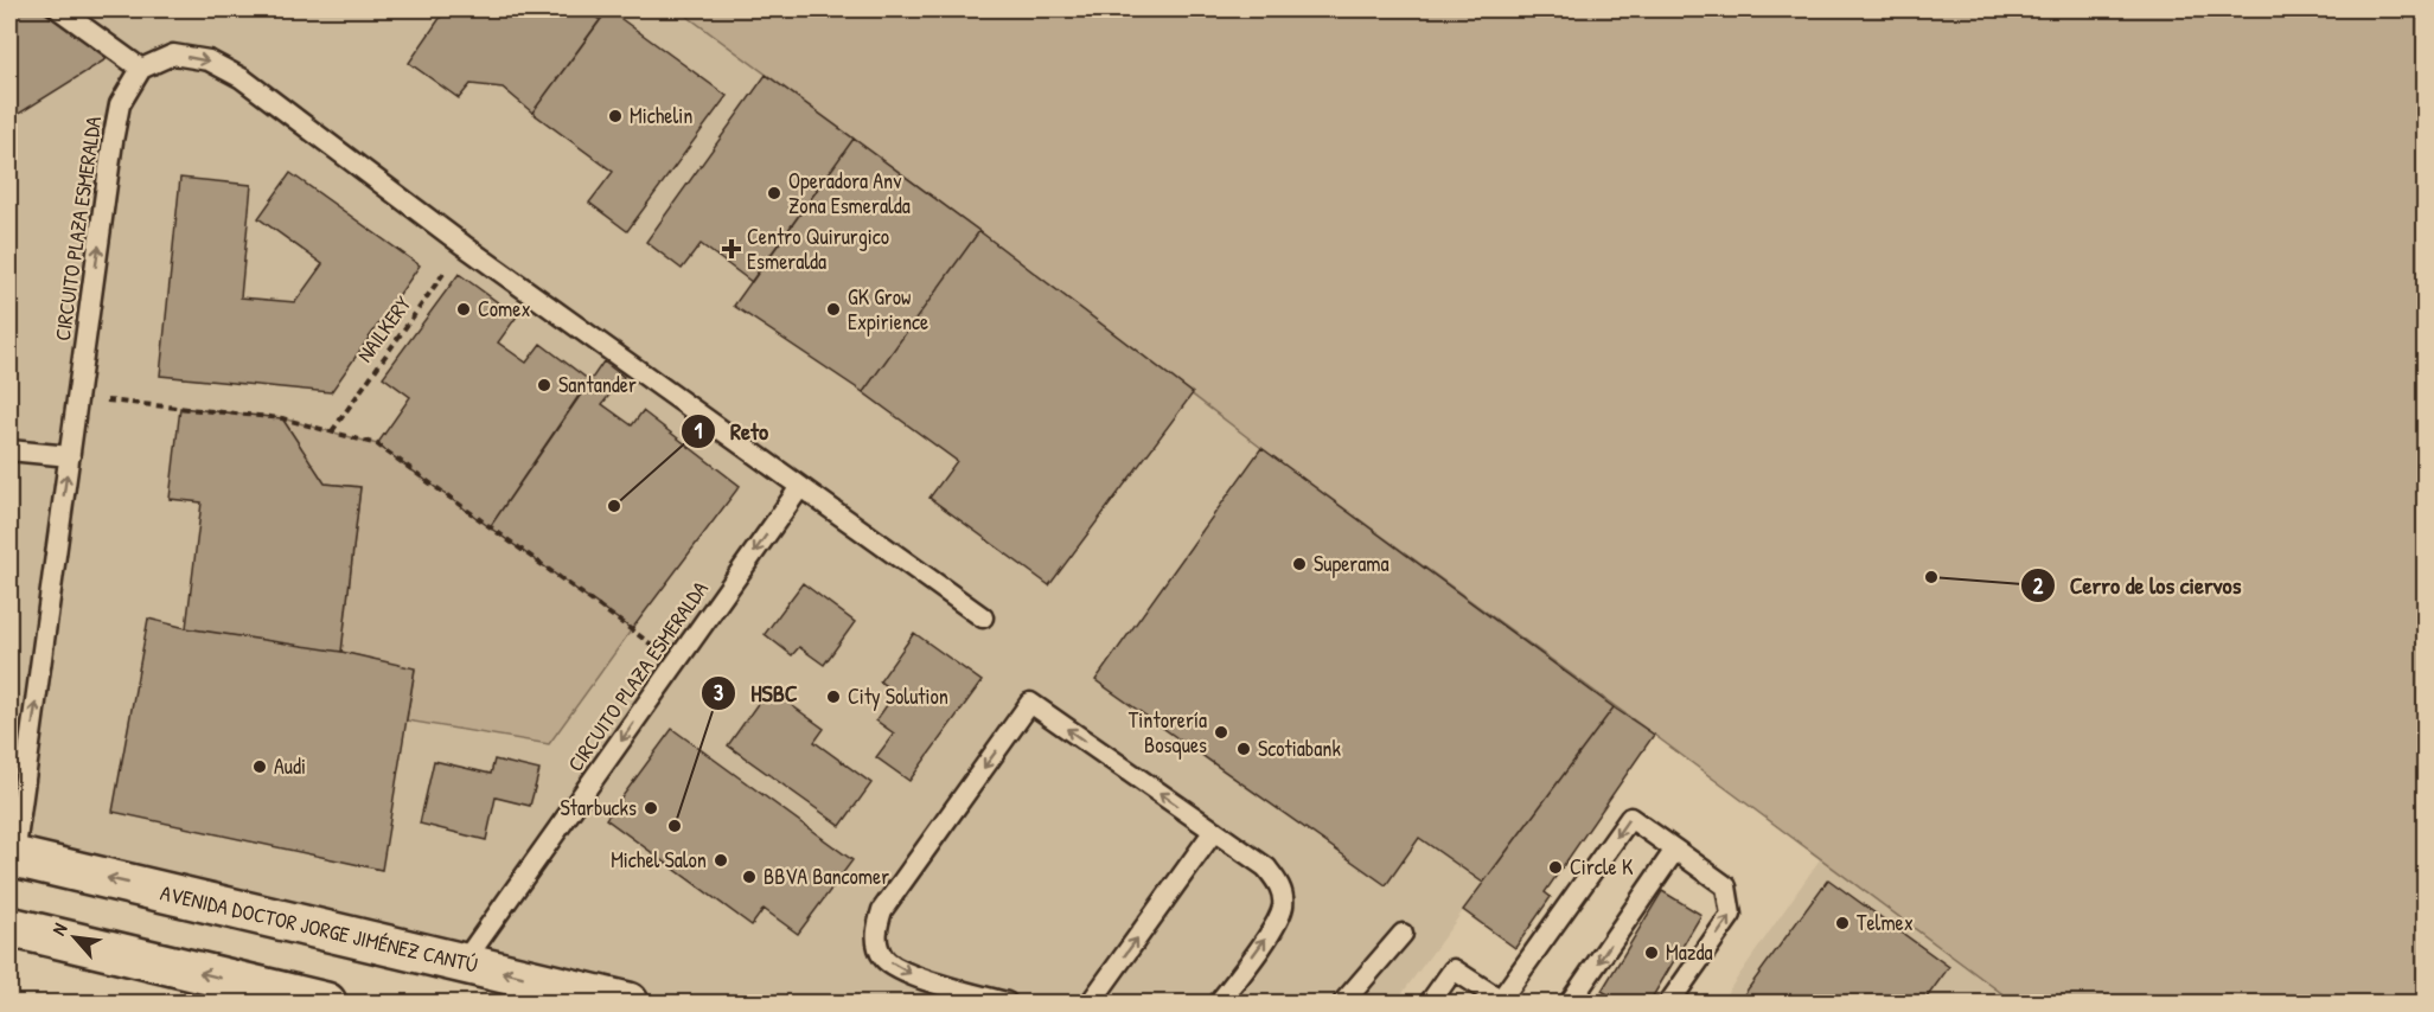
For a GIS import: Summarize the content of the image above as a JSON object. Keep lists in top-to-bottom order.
{
  "streets": {
    "street": ["AVENIDA DOCTOR JORGE JIMÉNEZ CANTÚ"],
    "lane": ["CIRCUITO PLAZA ESMERALDA"],
    "path": ["NAILKERY"]
  },
  "crossings": [
    ["CIRCUITO PLAZA ESMERALDA", "AVENIDA DOCTOR JORGE JIMÉNEZ CANTÚ"]
  ],
  "places": {
    "other": [
      "Michelin",
      "Operadora Anv Zona Esmeralda",
      "Comex",
      "GK Grow Expirience",
      "Santander",
      "Reto",
      "Superama",
      "Cerro de los ciervos",
      "City Solution",
      "Tintorería Bosques",
      "Scotiabank",
      "Audi",
      "Starbucks",
      "HSBC",
      "Michel Salon",
      "Circle K",
      "BBVA Bancomer",
      "Telmex",
      "Mazda"
    ],
    "health": ["Centro Quirurgico Esmeralda"]
  },
  "north": "top left"
}
